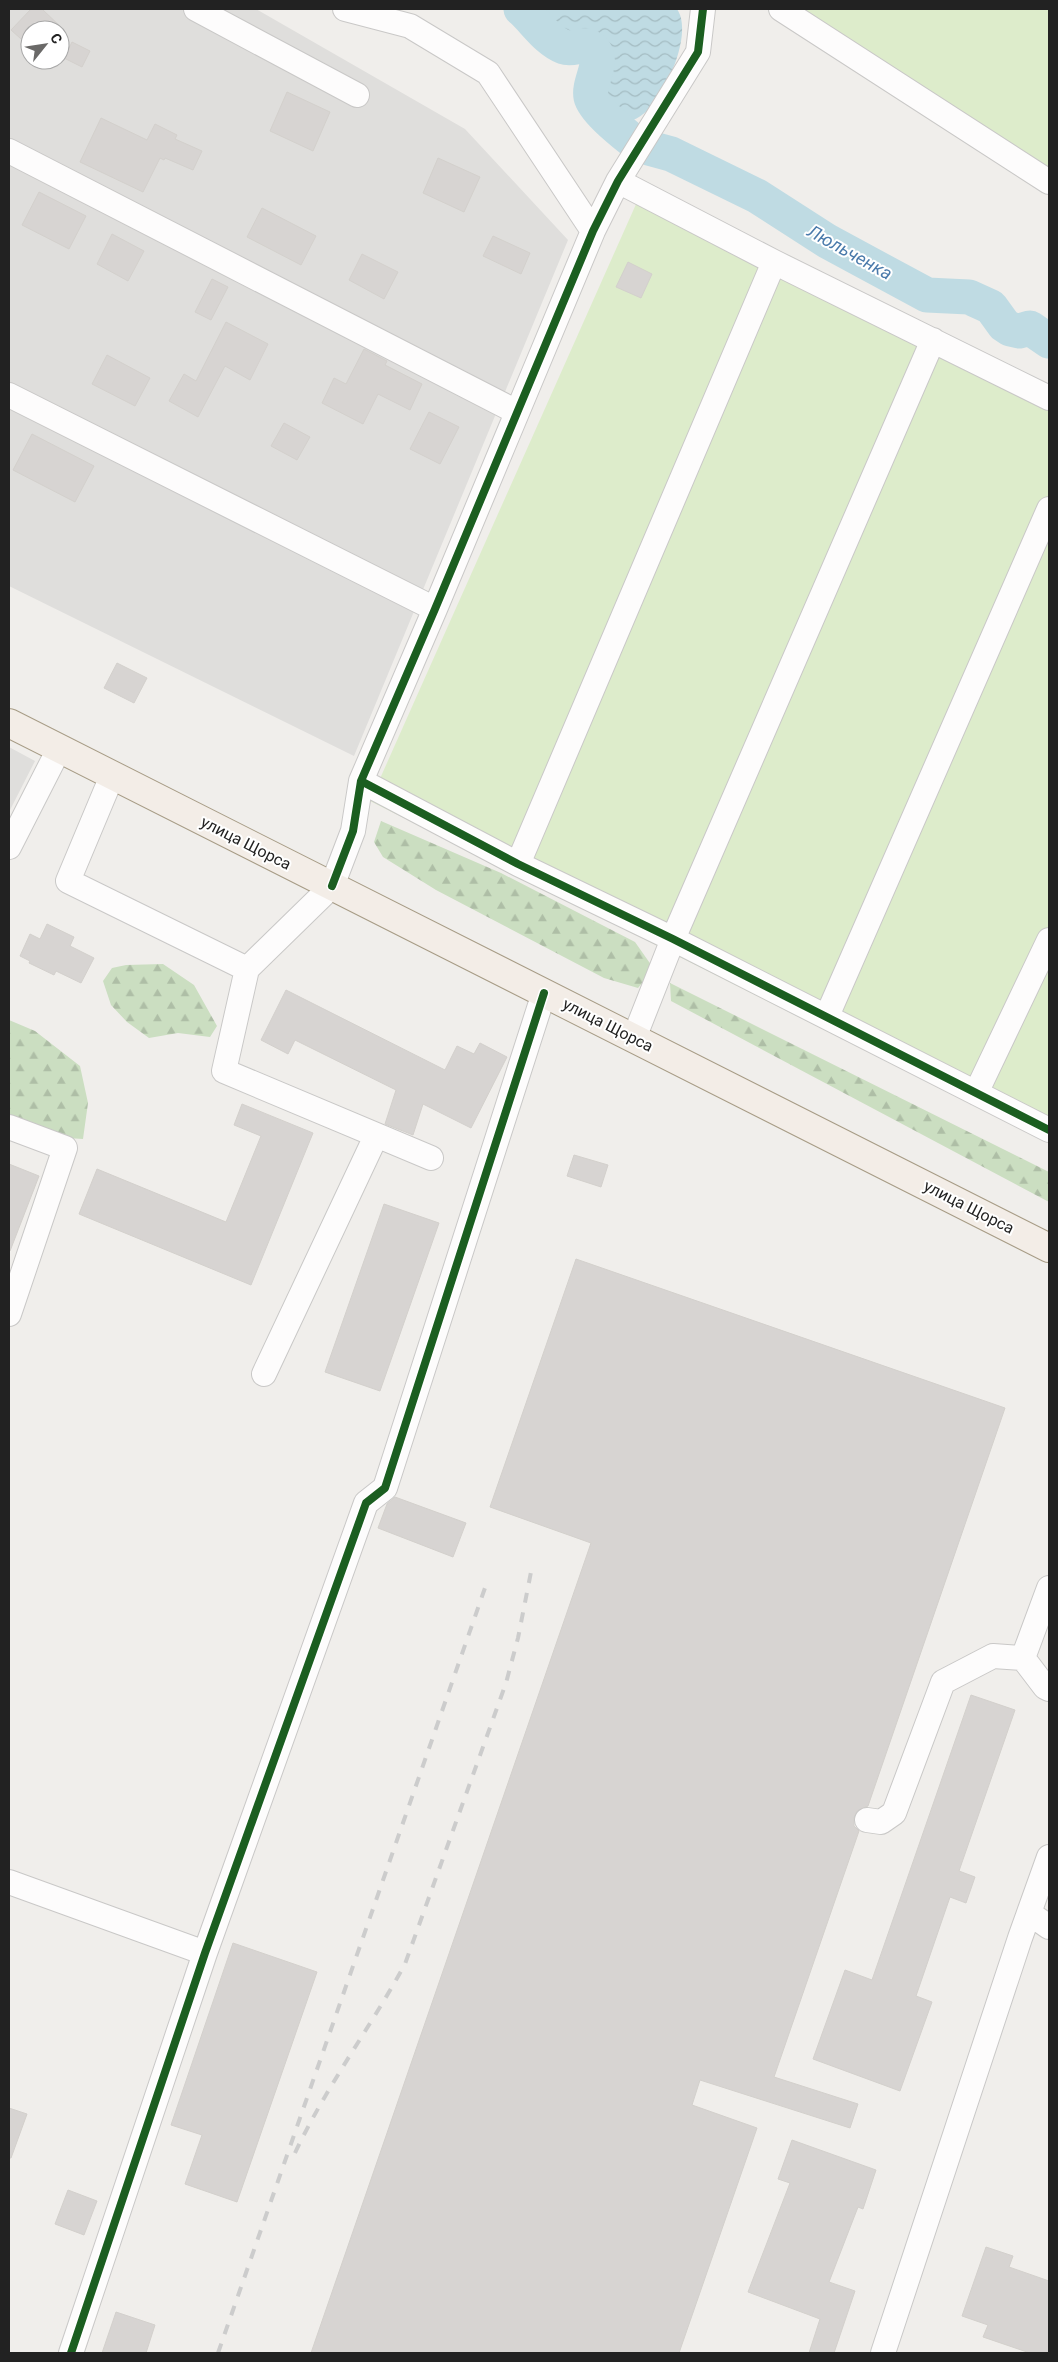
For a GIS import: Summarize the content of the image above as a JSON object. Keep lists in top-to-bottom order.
{
  "streets": {
    "main road": ["улица Щорса"]
  },
  "water": ["Люльченка"],
  "north": "top right"
}
